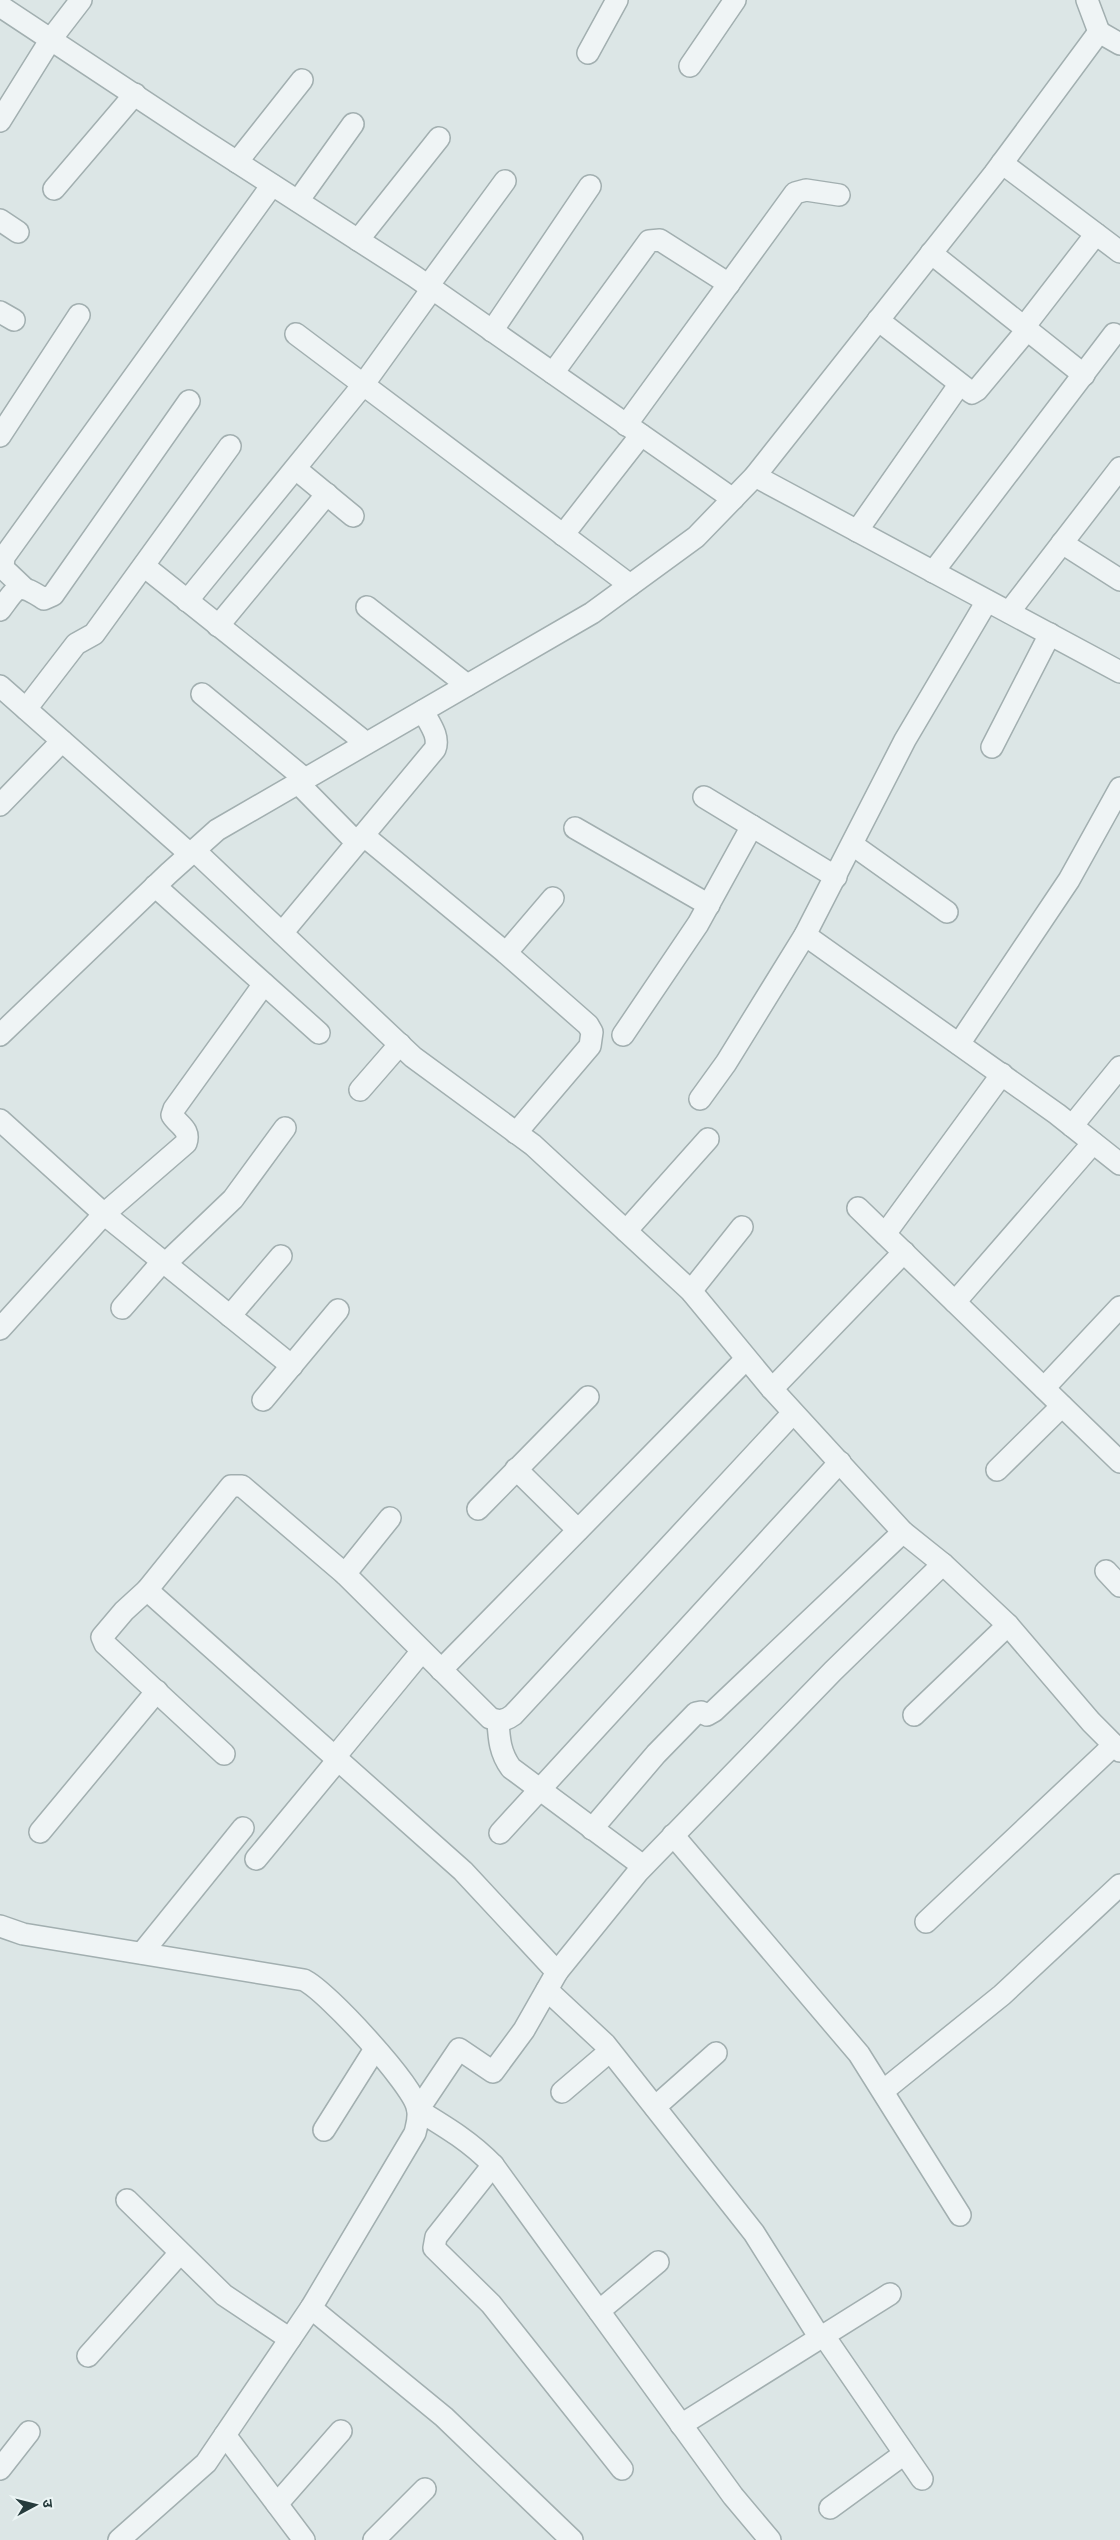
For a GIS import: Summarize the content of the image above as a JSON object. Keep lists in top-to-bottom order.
{
  "north": "right"
}
